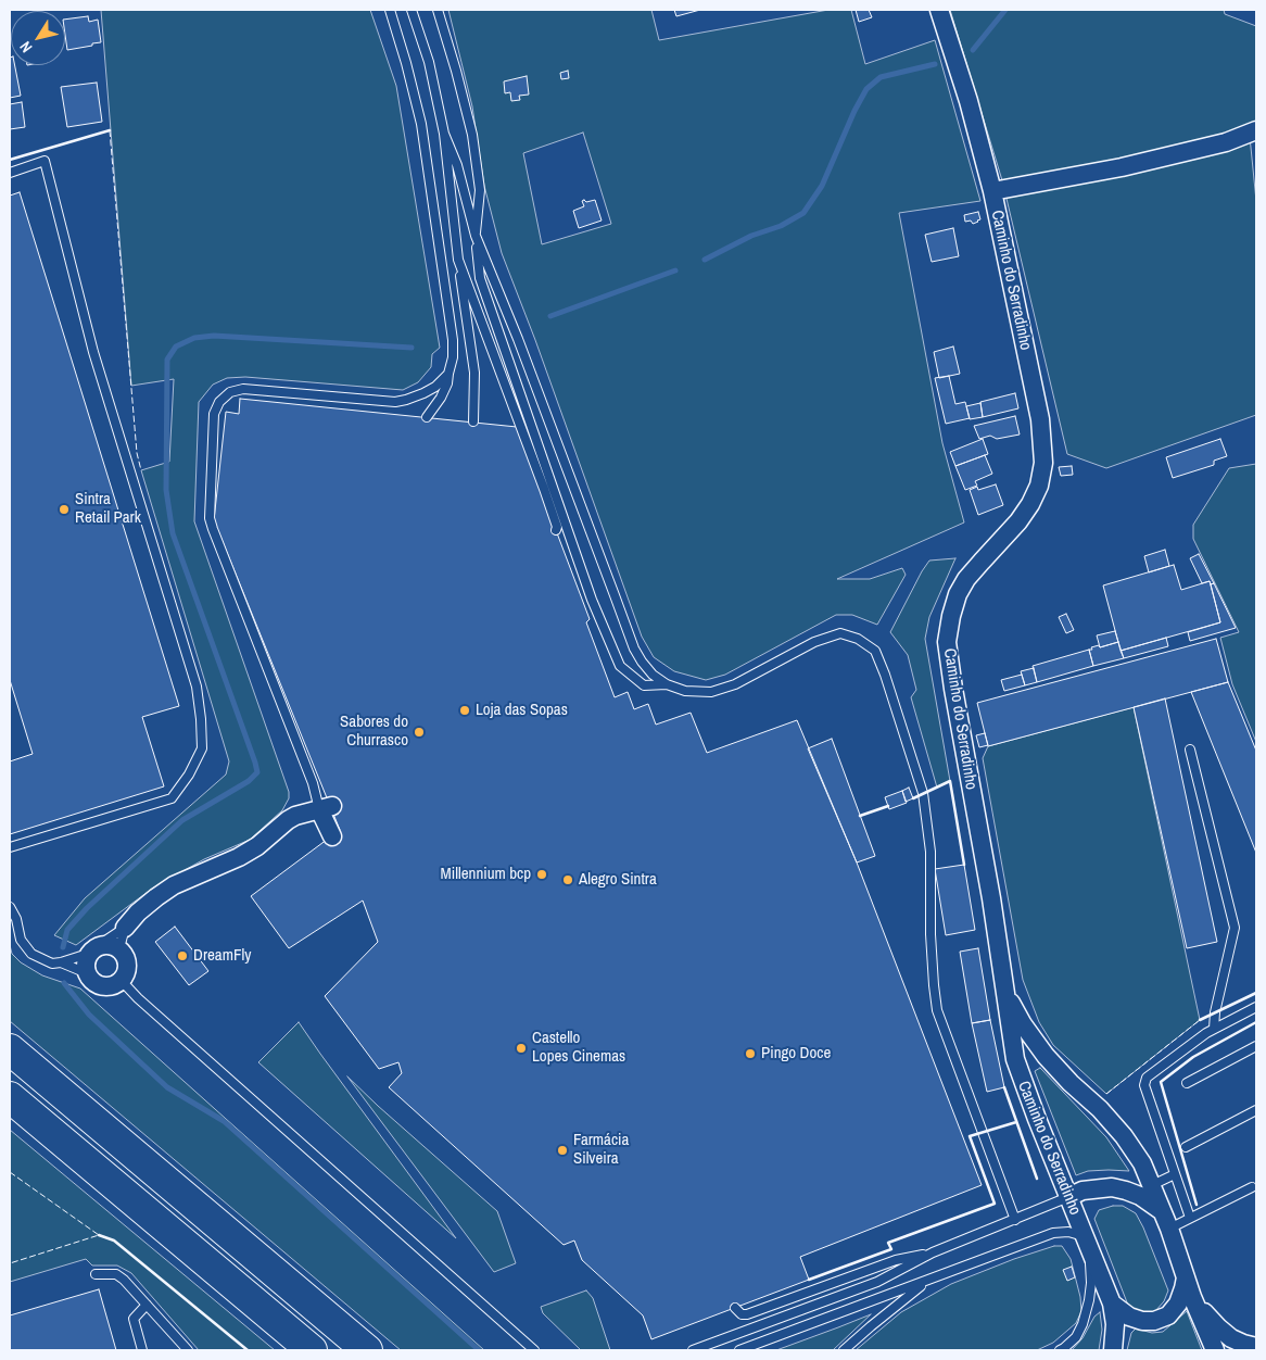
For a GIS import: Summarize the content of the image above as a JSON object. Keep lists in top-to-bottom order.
{
  "streets": {
    "street": ["Caminho do Serradinho"]
  },
  "places": [
    "Sintra Retail Park",
    "Loja das Sopas",
    "Sabores do Churrasco",
    "Millennium bcp",
    "Alegro Sintra",
    "DreamFly",
    "Castello Lopes Cinemas",
    "Pingo Doce",
    "Farmácia Silveira"
  ],
  "north": "bottom left"
}
